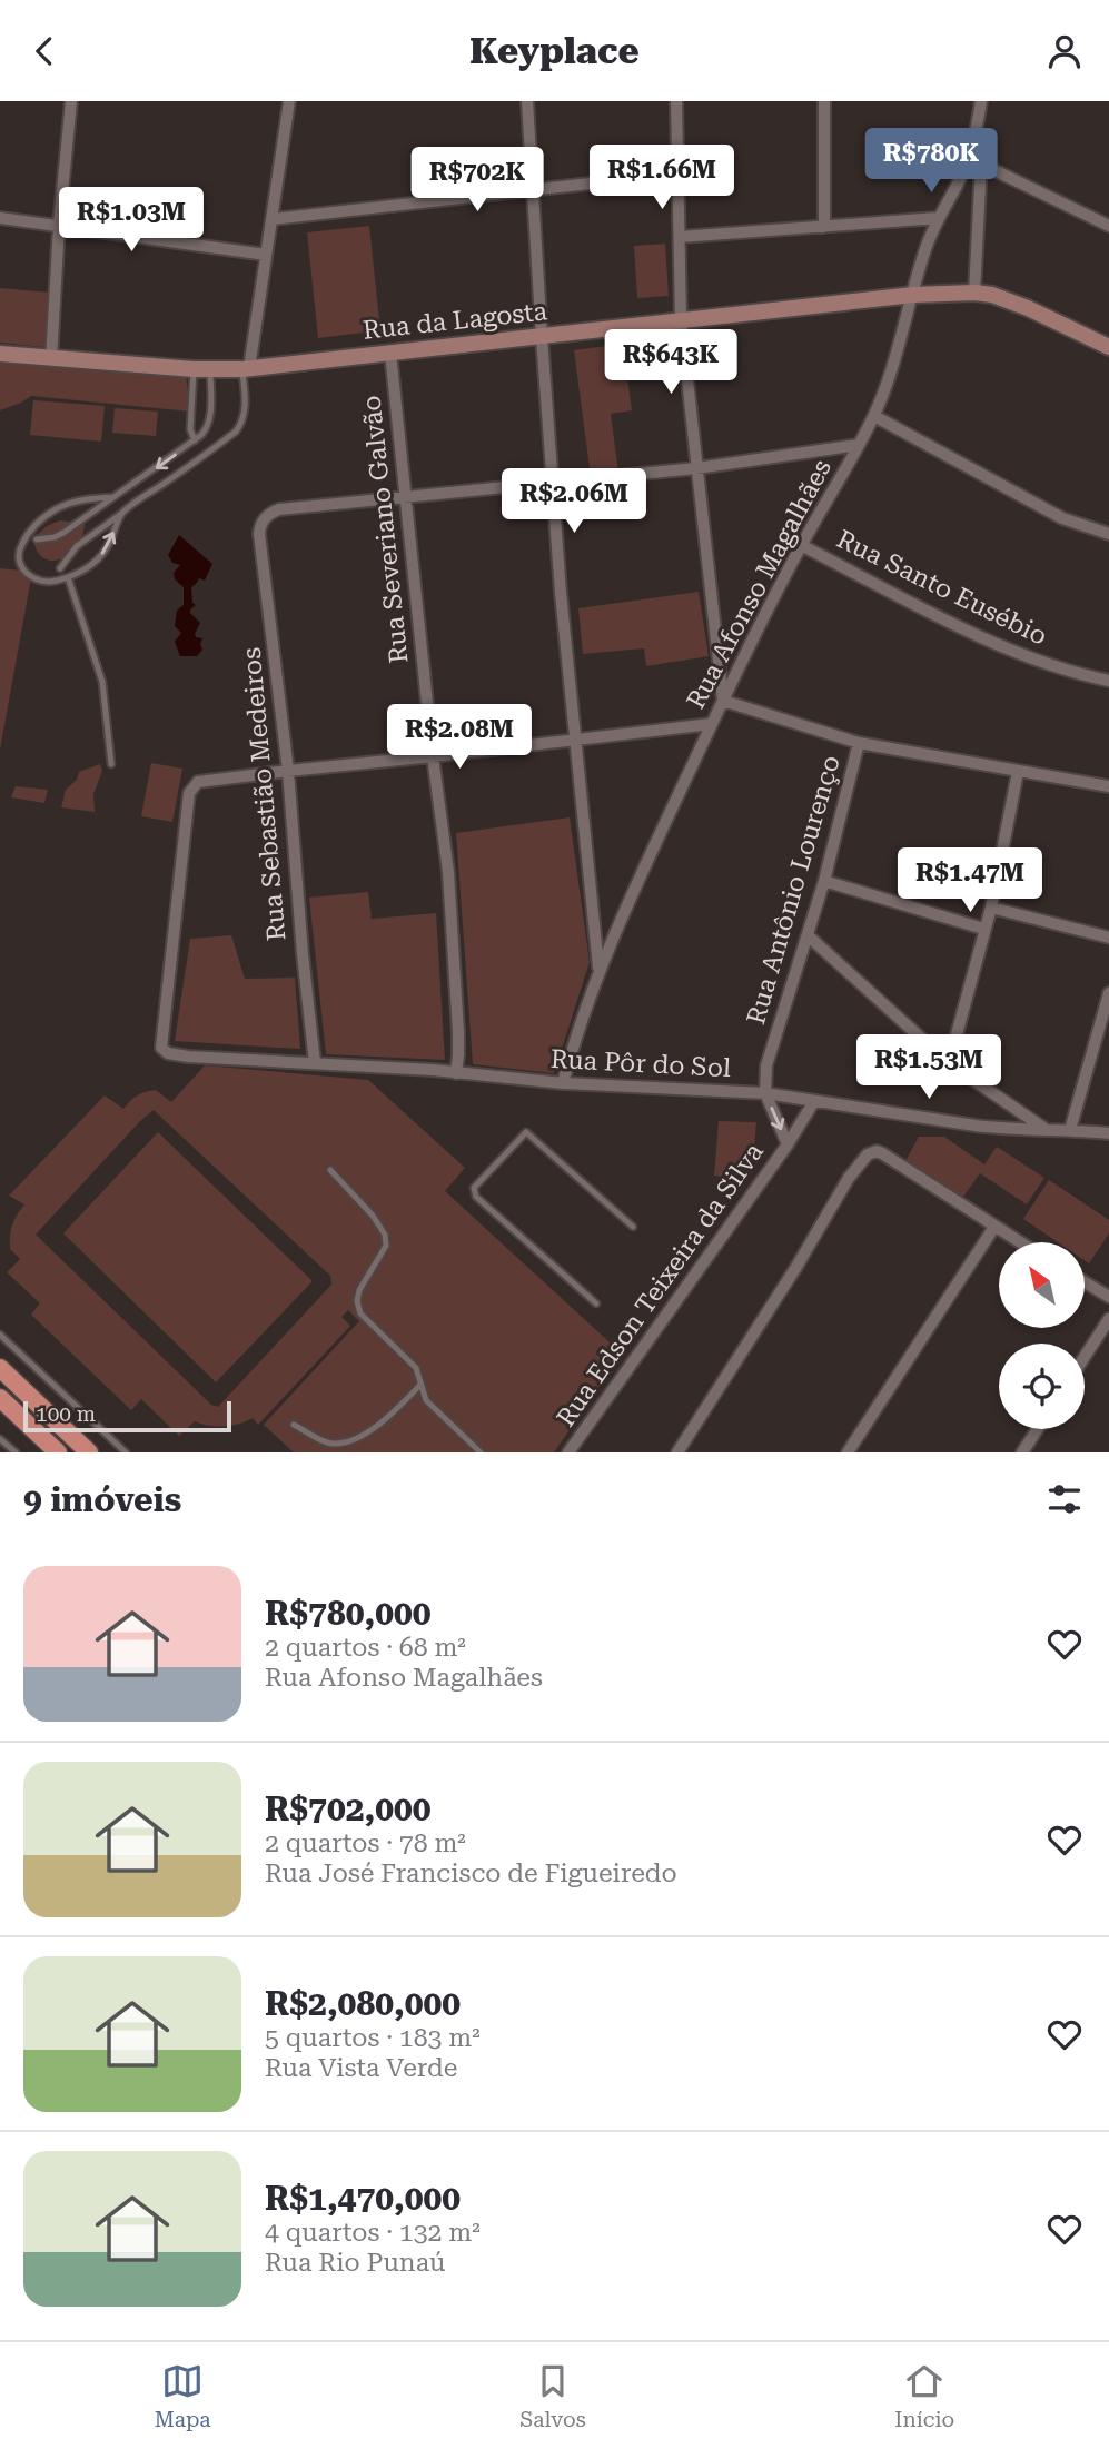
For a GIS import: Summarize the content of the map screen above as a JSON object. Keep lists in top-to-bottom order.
{
  "streets": {
    "street": [
      "Rua da Lagosta",
      "Rua Severiano Galvão",
      "Rua Afonso Magalhães",
      "Rua Santo Eusébio",
      "Rua Sebastião Medeiros",
      "Rua Antônio Lourenço",
      "Rua Pôr do Sol",
      "Rua Edson Teixeira da Silva"
    ]
  },
  "crossings": [
    ["Rua da Lagosta", "Rua Severiano Galvão"],
    ["Rua da Lagosta", "Rua Afonso Magalhães"],
    ["Rua Severiano Galvão", "Rua Sebastião Medeiros"],
    ["Rua Severiano Galvão", "Rua Pôr do Sol"],
    ["Rua Afonso Magalhães", "Rua Santo Eusébio"],
    ["Rua Afonso Magalhães", "Rua Pôr do Sol"],
    ["Rua Sebastião Medeiros", "Rua Pôr do Sol"],
    ["Rua Antônio Lourenço", "Rua Pôr do Sol"],
    ["Rua Pôr do Sol", "Rua Edson Teixeira da Silva"]
  ],
  "scale_bar": "100 m",
  "north": "top left",
  "page": {
    "header": "Keyplace",
    "price": [
      "R$780K",
      "R$1.66M",
      "R$702K",
      "R$1.03M",
      "R$643K",
      "R$2.06M",
      "R$2.08M",
      "R$1.47M",
      "R$1.53M"
    ],
    "scale": "100 m",
    "heading": "9 imóveis",
    "list": [
      {
        "name": "R$780,000",
        "note": "2 quartos · 68 m² · Rua Afonso Magalhães"
      },
      {
        "name": "R$702,000",
        "note": "2 quartos · 78 m² · Rua José Francisco de Figueiredo"
      },
      {
        "name": "R$2,080,000",
        "note": "5 quartos · 183 m² · Rua Vista Verde"
      },
      {
        "name": "R$1,470,000",
        "note": "4 quartos · 132 m² · Rua Rio Punaú"
      }
    ],
    "tabs": ["Mapa", "Salvos", "Início"]
  }
}
